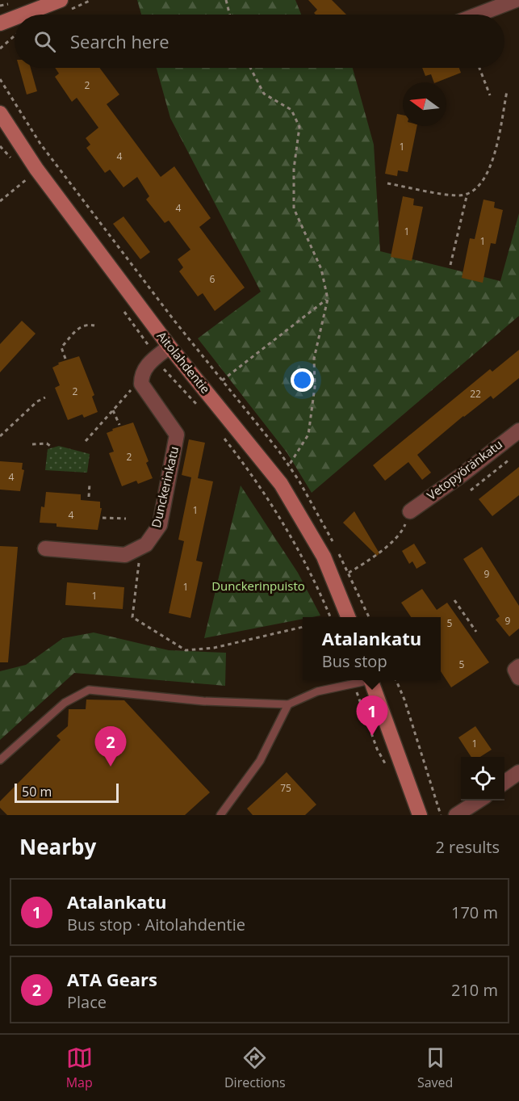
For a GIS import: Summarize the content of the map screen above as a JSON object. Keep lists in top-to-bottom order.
{
  "streets": {
    "main road": ["Aitolahdentie"],
    "street": ["Vetopyöränkatu", "Dunckerinkatu"]
  },
  "parks": ["Dunckerinpuisto"],
  "house_numbers": [
    "2",
    "1",
    "4",
    "4",
    "1",
    "1",
    "6",
    "2",
    "22",
    "2",
    "4",
    "1",
    "4",
    "9",
    "1",
    "1",
    "9",
    "5",
    "5",
    "1",
    "75"
  ],
  "scale_bar": "50 m",
  "north": "left",
  "page": {
    "search": "Search here",
    "popup": ["Atalankatu", "Bus stop"],
    "pins": ["1", "2"],
    "scale": "50 m",
    "heading": ["Nearby", "2 results"],
    "list": [
      {
        "mark": "1",
        "name": "Atalankatu",
        "note": "Bus stop · Aitolahdentie",
        "value": "170 m"
      },
      {
        "mark": "2",
        "name": "ATA Gears",
        "note": "Place",
        "value": "210 m"
      }
    ],
    "nav": ["Map", "Directions", "Saved"]
  }
}
